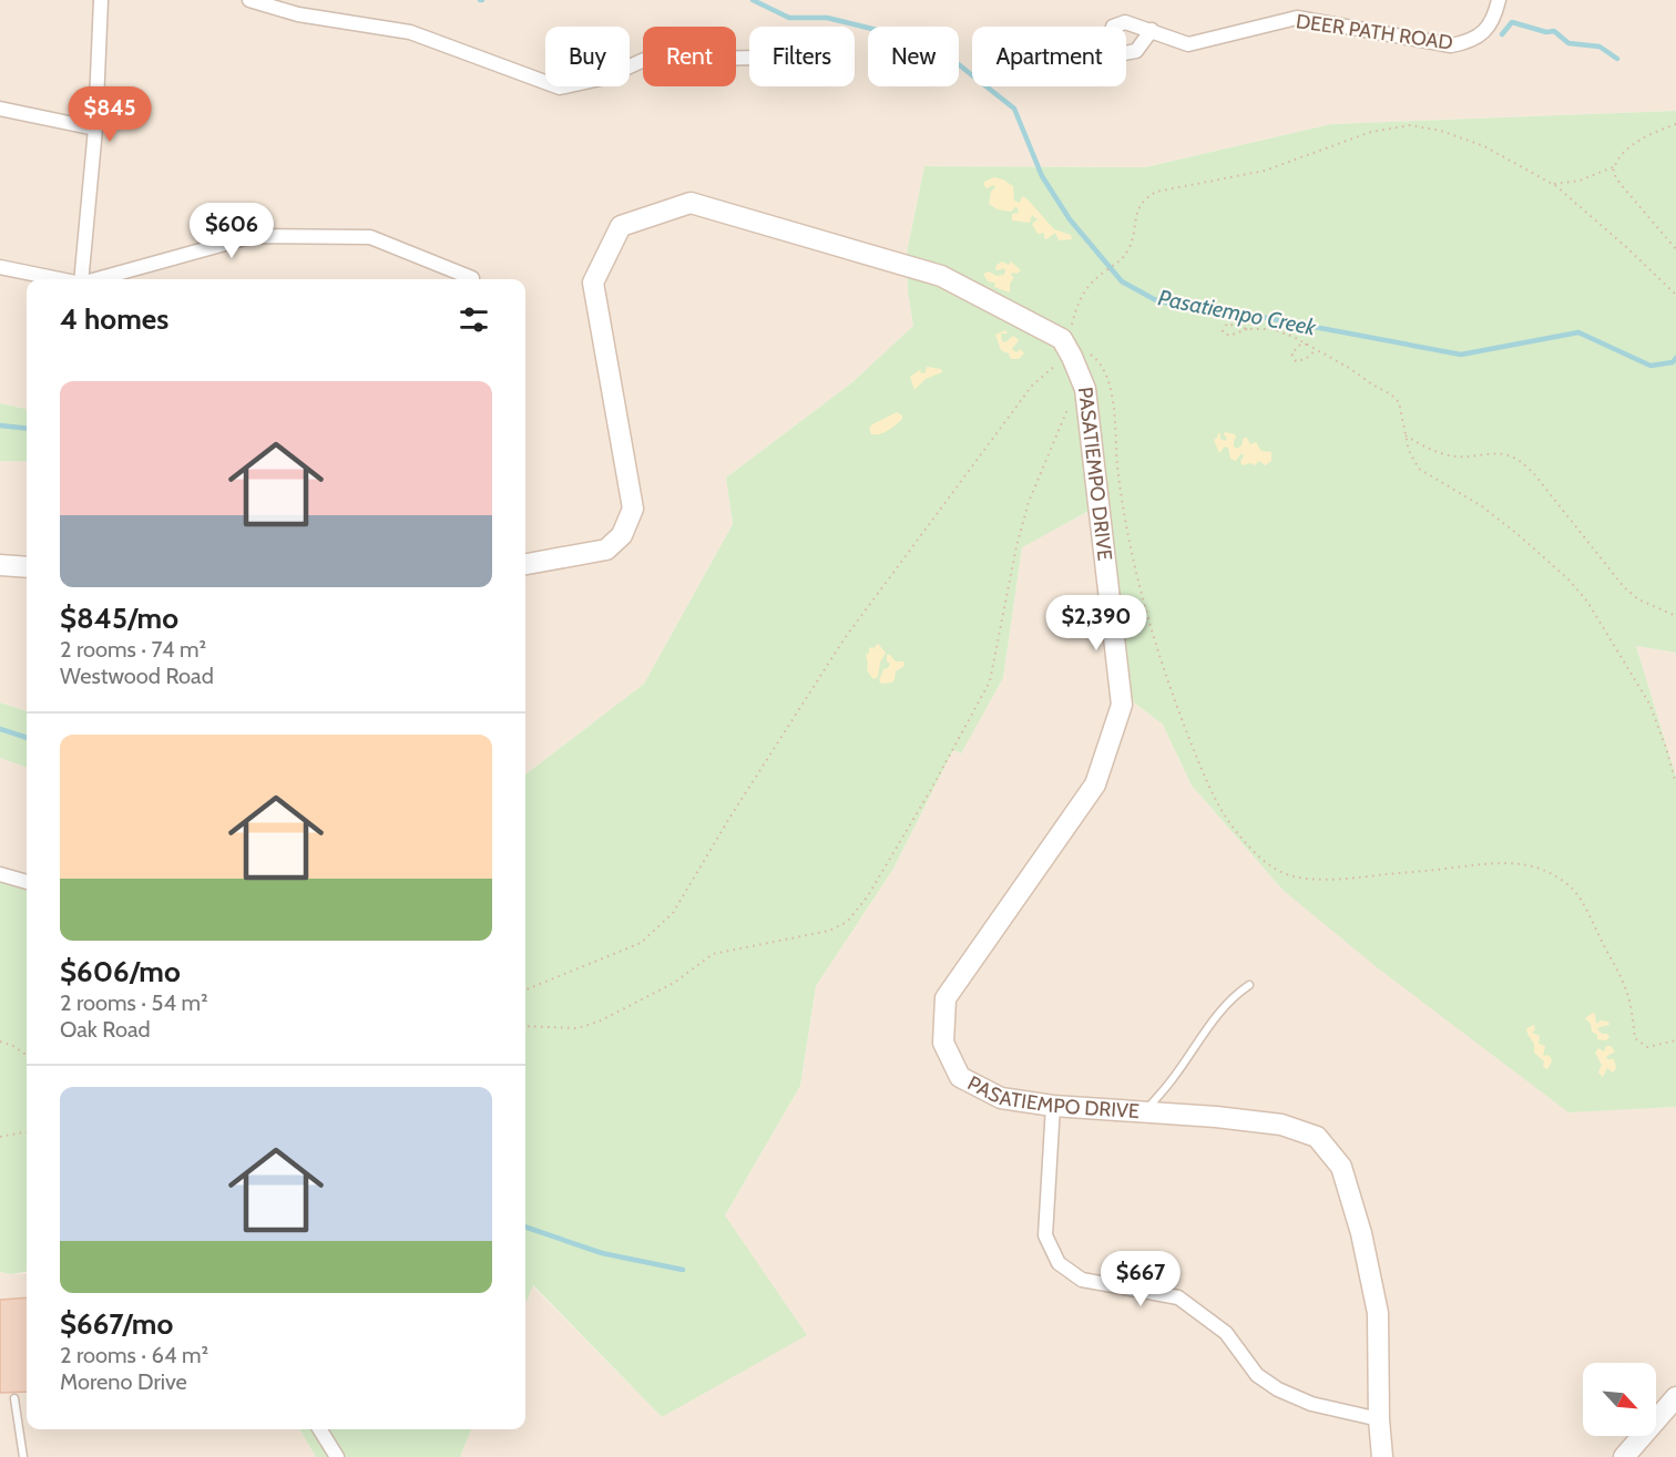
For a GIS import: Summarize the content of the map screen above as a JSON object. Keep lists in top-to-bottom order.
{
  "streets": {
    "street": ["DEER PATH ROAD", "PASATIEMPO DRIVE"]
  },
  "water": ["Pasatiempo Creek"],
  "north": "bottom right",
  "page": {
    "chip": [
      "Buy",
      "Rent",
      "Filters",
      "New",
      "Apartment"
    ],
    "price": [
      "$845",
      "$606",
      "$2,390",
      "$667"
    ],
    "heading": "4 homes",
    "list": [
      {
        "name": "$845/mo",
        "note": "2 rooms · 74 m² · Westwood Road"
      },
      {
        "name": "$606/mo",
        "note": "2 rooms · 54 m² · Oak Road"
      },
      {
        "name": "$667/mo",
        "note": "2 rooms · 64 m² · Moreno Drive"
      }
    ]
  }
}
